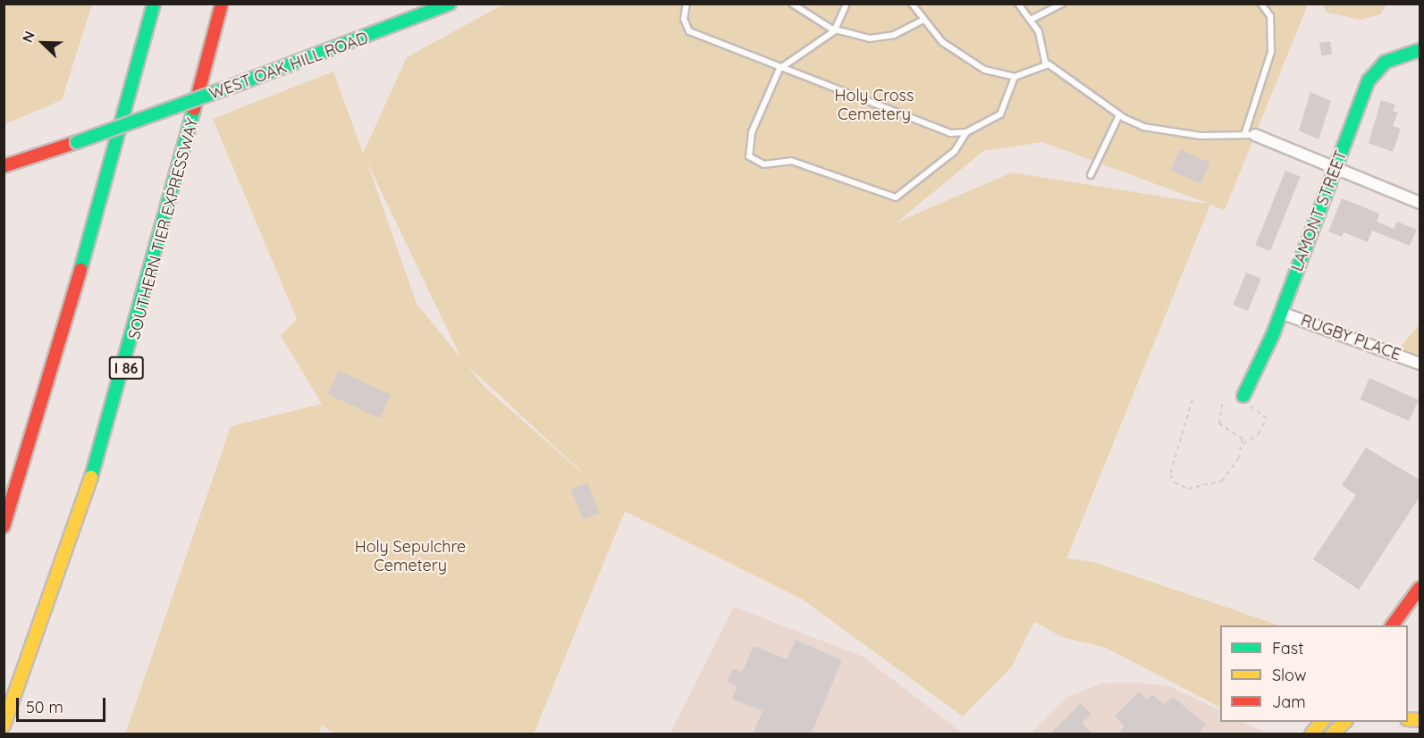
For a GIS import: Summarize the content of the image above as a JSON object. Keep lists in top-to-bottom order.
{
  "streets": {
    "main road": [
      "WEST OAK HILL ROAD",
      "LAMONT STREET",
      "SOUTHERN TIER EXPRESSWAY",
      "I 86"
    ],
    "street": ["RUGBY PLACE"]
  },
  "crossings": [
    ["LAMONT STREET", "RUGBY PLACE"]
  ],
  "parks": ["Holy Cross Cemetery", "Holy Sepulchre Cemetery"],
  "legend": ["Fast", "Slow", "Jam"],
  "scale_bar": "50 m",
  "north": "top left"
}
